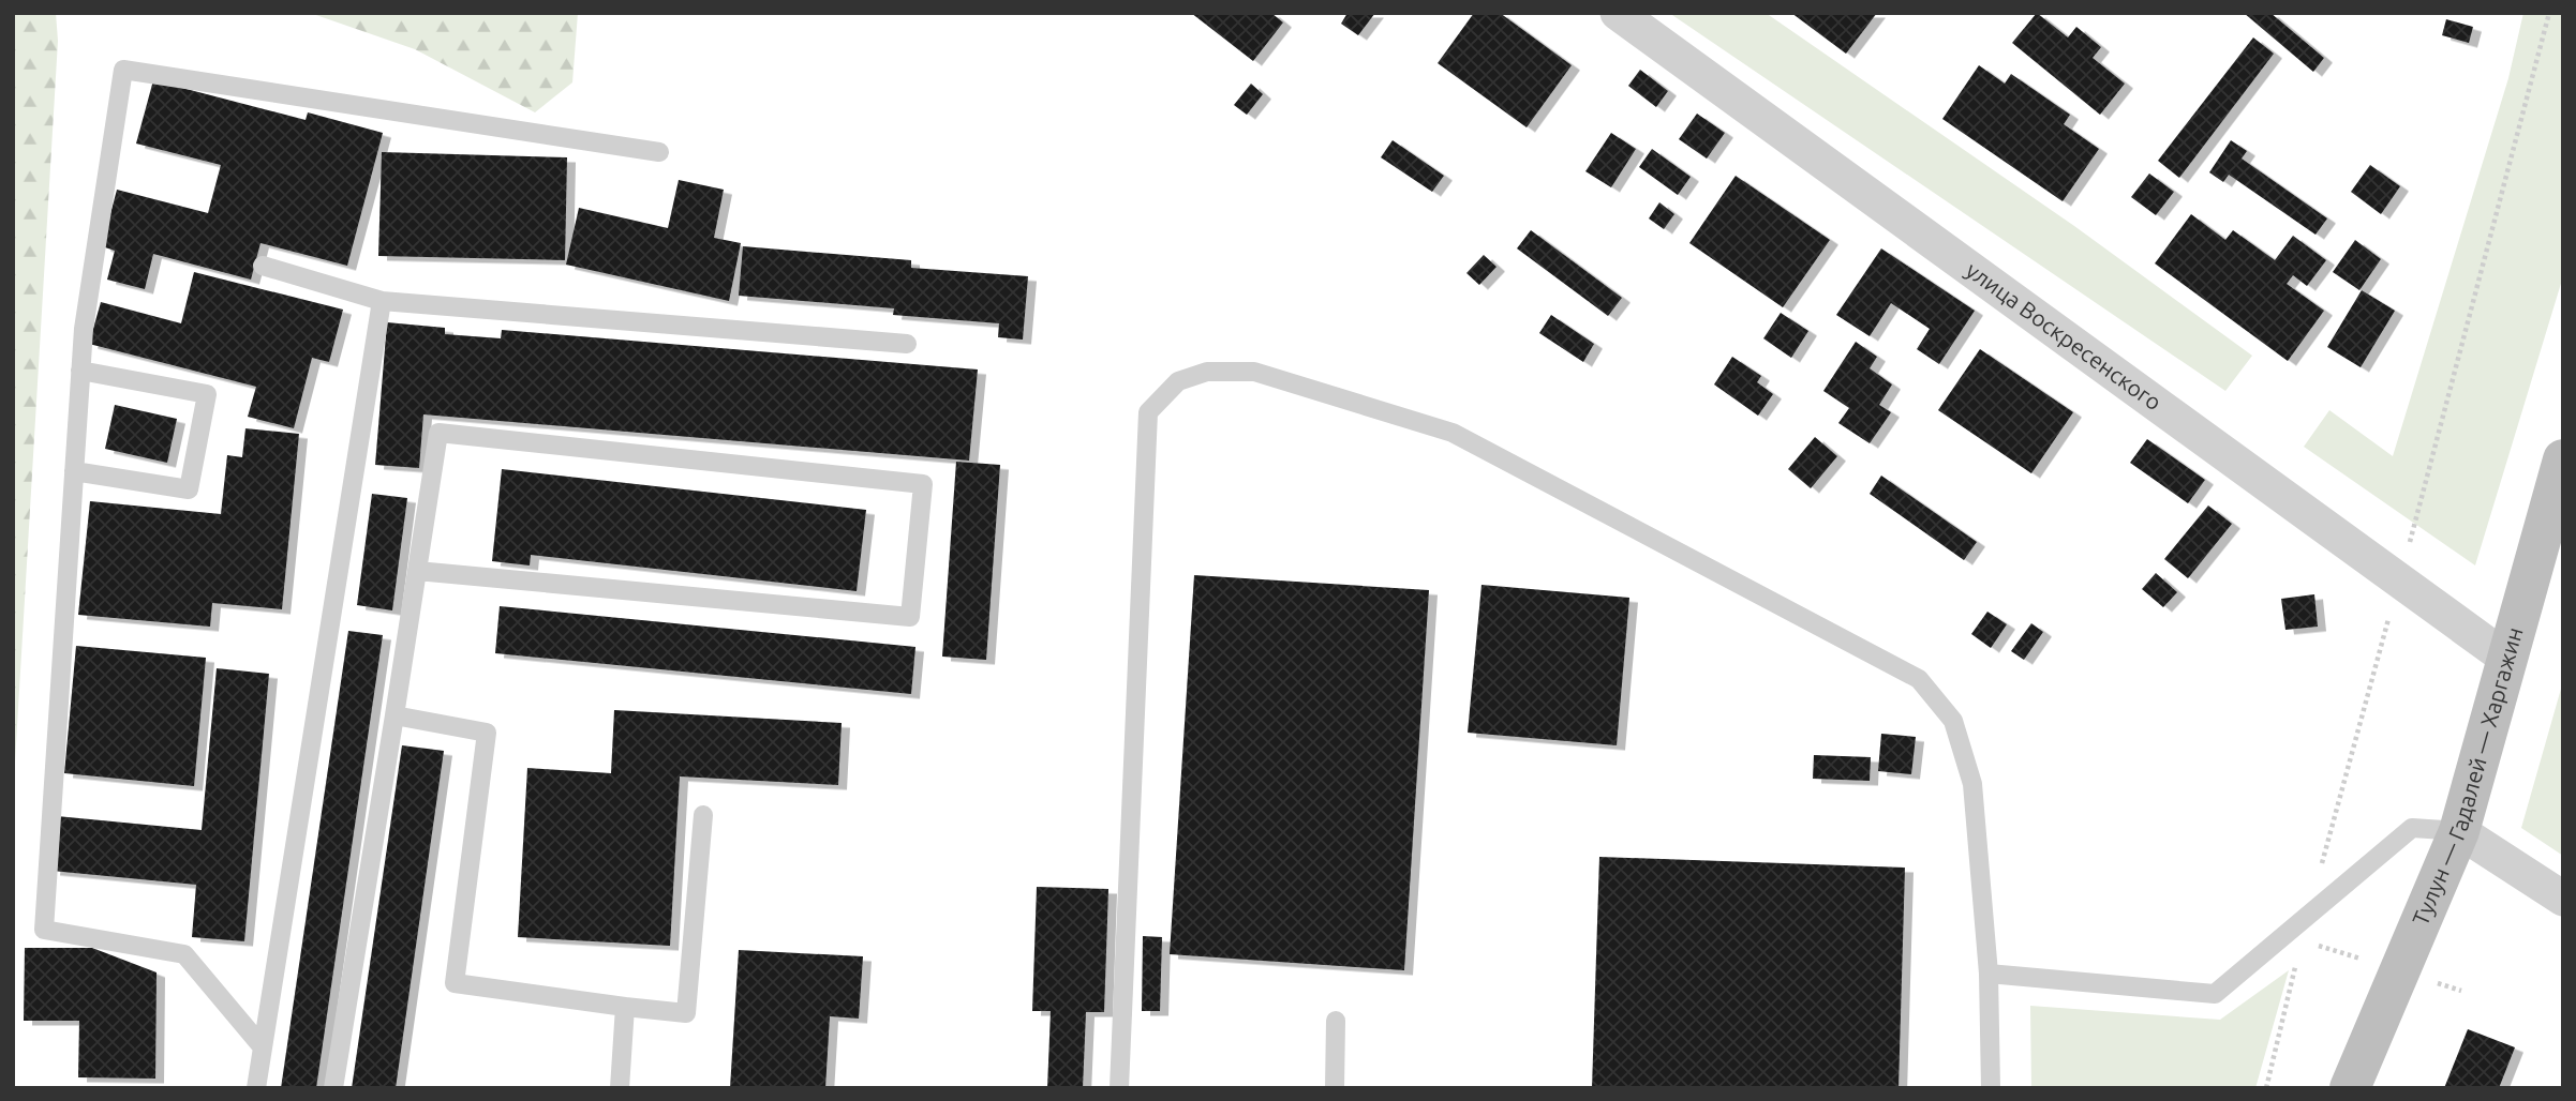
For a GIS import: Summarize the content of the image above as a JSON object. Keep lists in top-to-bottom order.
{
  "streets": {
    "street": ["улица Воскресенского", "Тулун — Гадалей — Харгажин"]
  },
  "crossings": [
    ["улица Воскресенского", "Тулун — Гадалей — Харгажин"]
  ]
}
